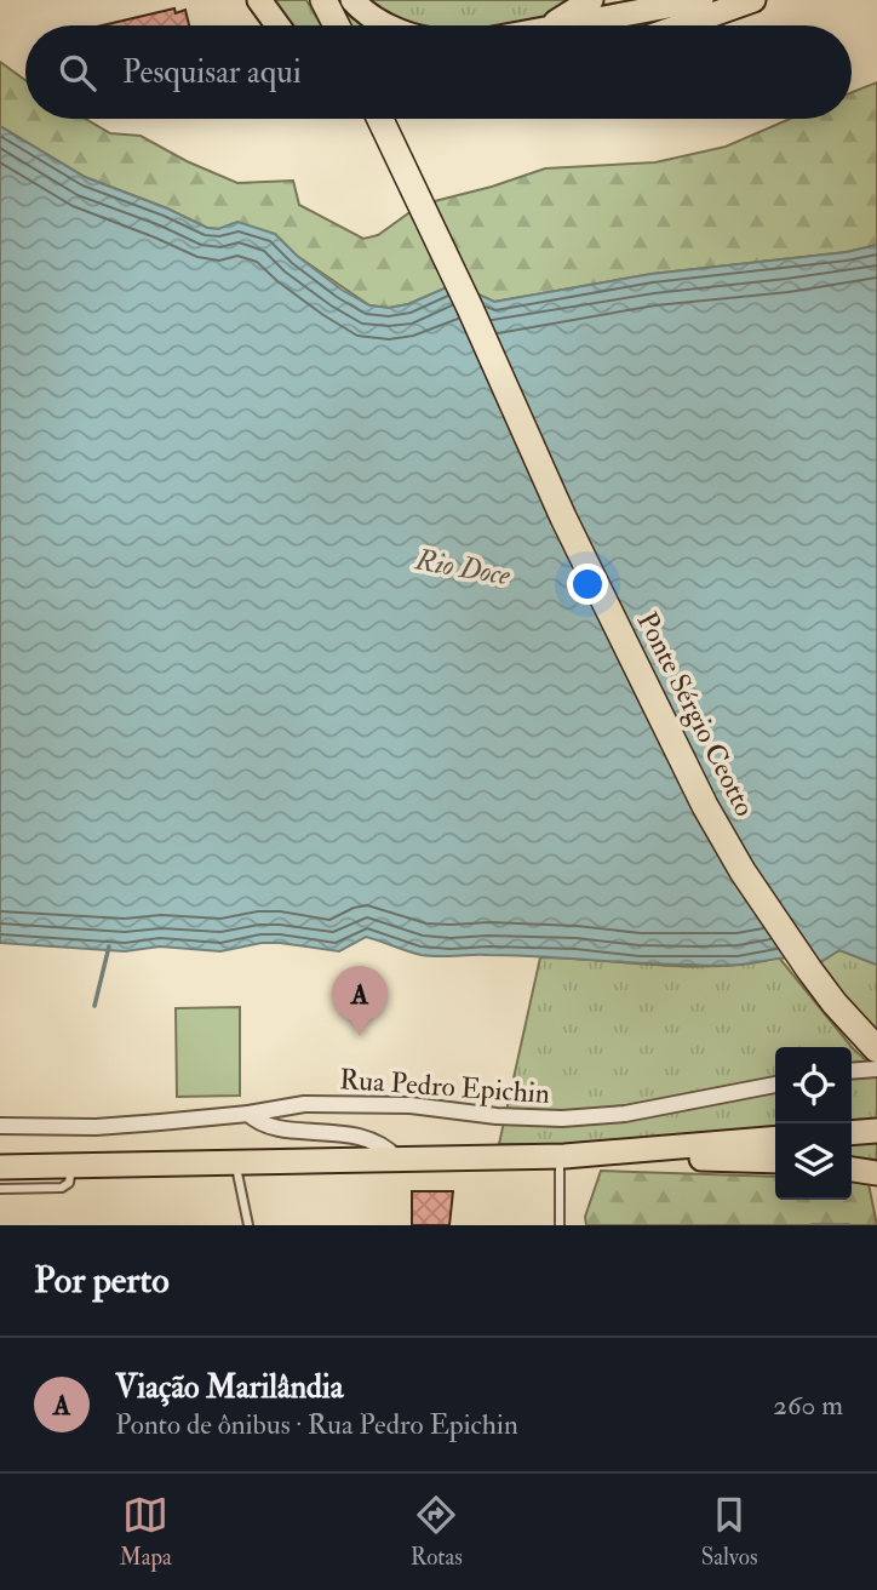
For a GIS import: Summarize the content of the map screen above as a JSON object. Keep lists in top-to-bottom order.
{
  "streets": {
    "highway": ["Ponte Sérgio Ceotto"],
    "street": ["Rua Pedro Epichin"]
  },
  "water": ["Rio Doce"],
  "page": {
    "search": "Pesquisar aqui",
    "pins": "A",
    "heading": "Por perto",
    "list": [
      {
        "mark": "A",
        "name": "Viação Marilândia",
        "note": "Ponto de ônibus · Rua Pedro Epichin",
        "value": "260 m"
      }
    ],
    "nav": ["Mapa", "Rotas", "Salvos"]
  }
}
